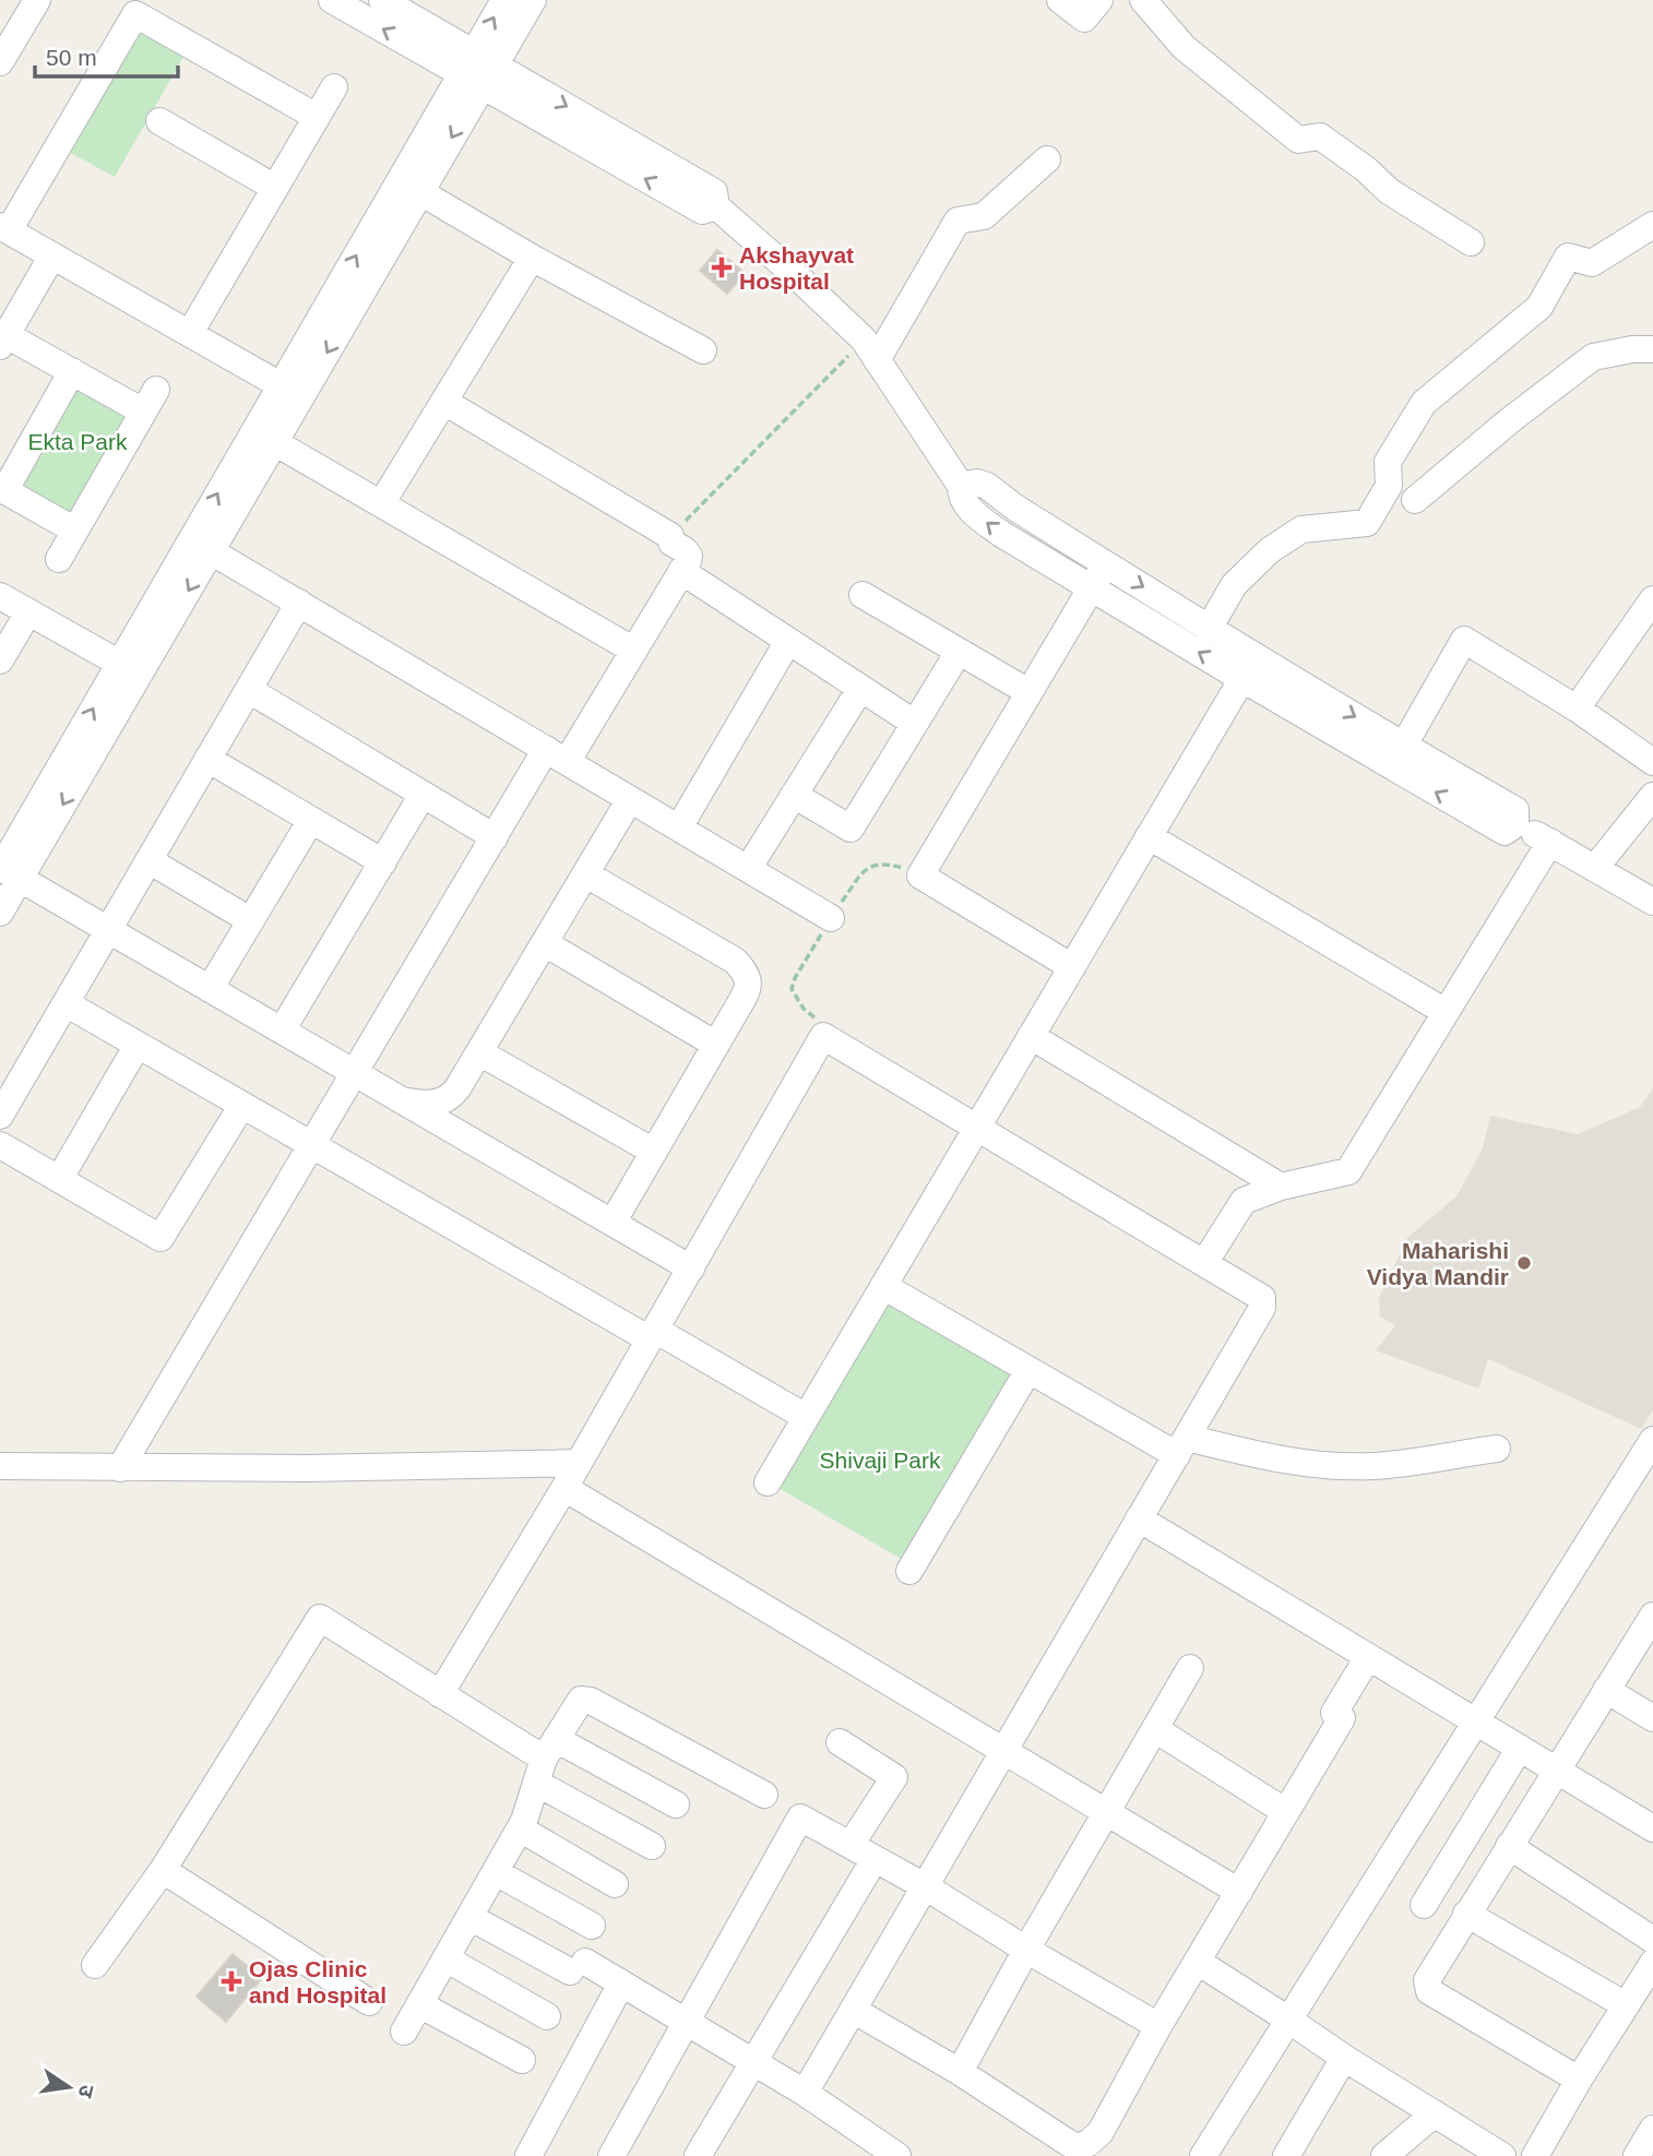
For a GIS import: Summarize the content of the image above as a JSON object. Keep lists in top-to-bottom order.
{
  "parks": ["Ekta Park", "Shivaji Park"],
  "places": {
    "health": ["Akshayvat Hospital", "Ojas Clinic and Hospital"],
    "other": ["Maharishi Vidya Mandir"]
  },
  "scale_bar": "50 m",
  "north": "right"
}
